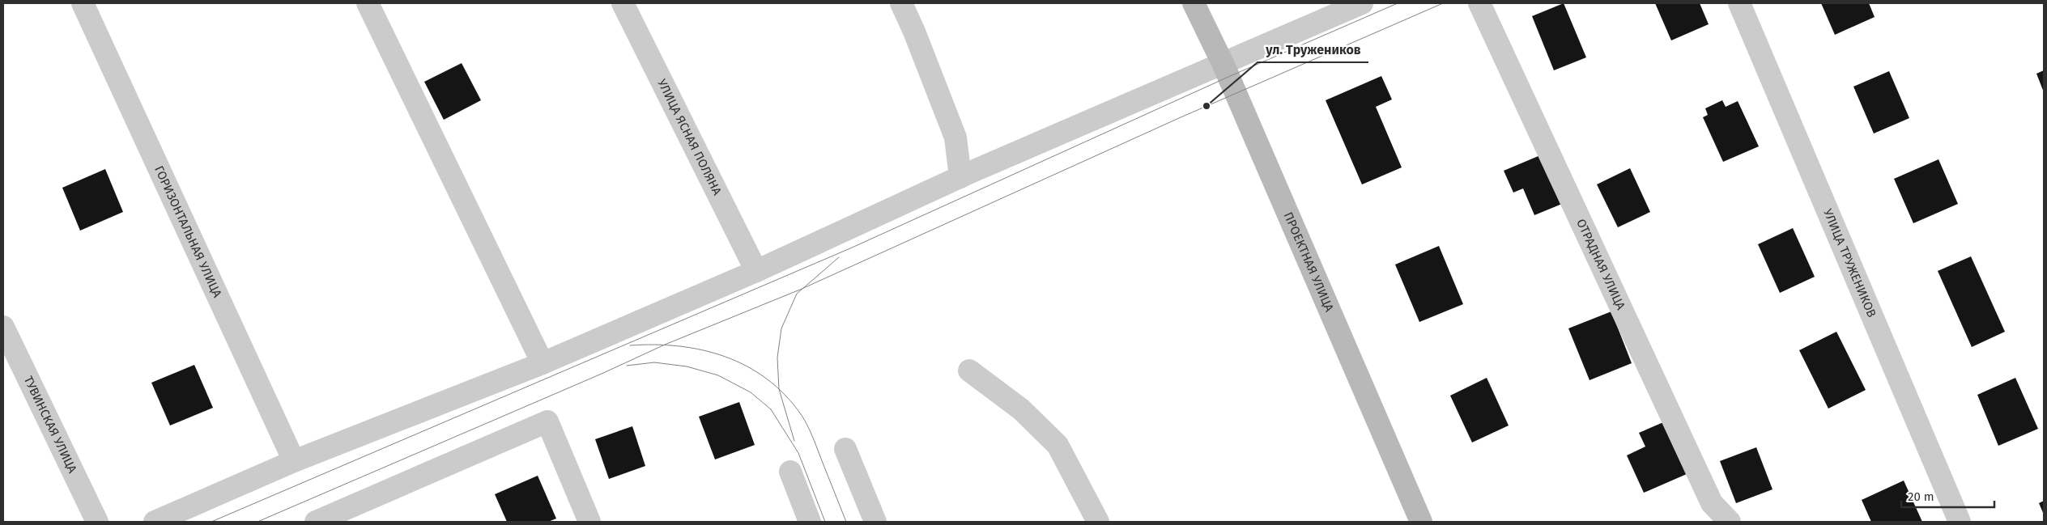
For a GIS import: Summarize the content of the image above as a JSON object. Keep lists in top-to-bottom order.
{
  "streets": {
    "main road": ["ПРОЕКТНАЯ УЛИЦА"],
    "street": [
      "УЛИЦА ЯСНАЯ ПОЛЯНА",
      "ГОРИЗОНТАЛЬНАЯ УЛИЦА",
      "УЛИЦА ТРУЖЕНИКОВ",
      "ОТРАДНАЯ УЛИЦА",
      "ТУВИНСКАЯ УЛИЦА"
    ]
  },
  "places": ["ул. Тружеников"],
  "scale_bar": "20 m"
}
